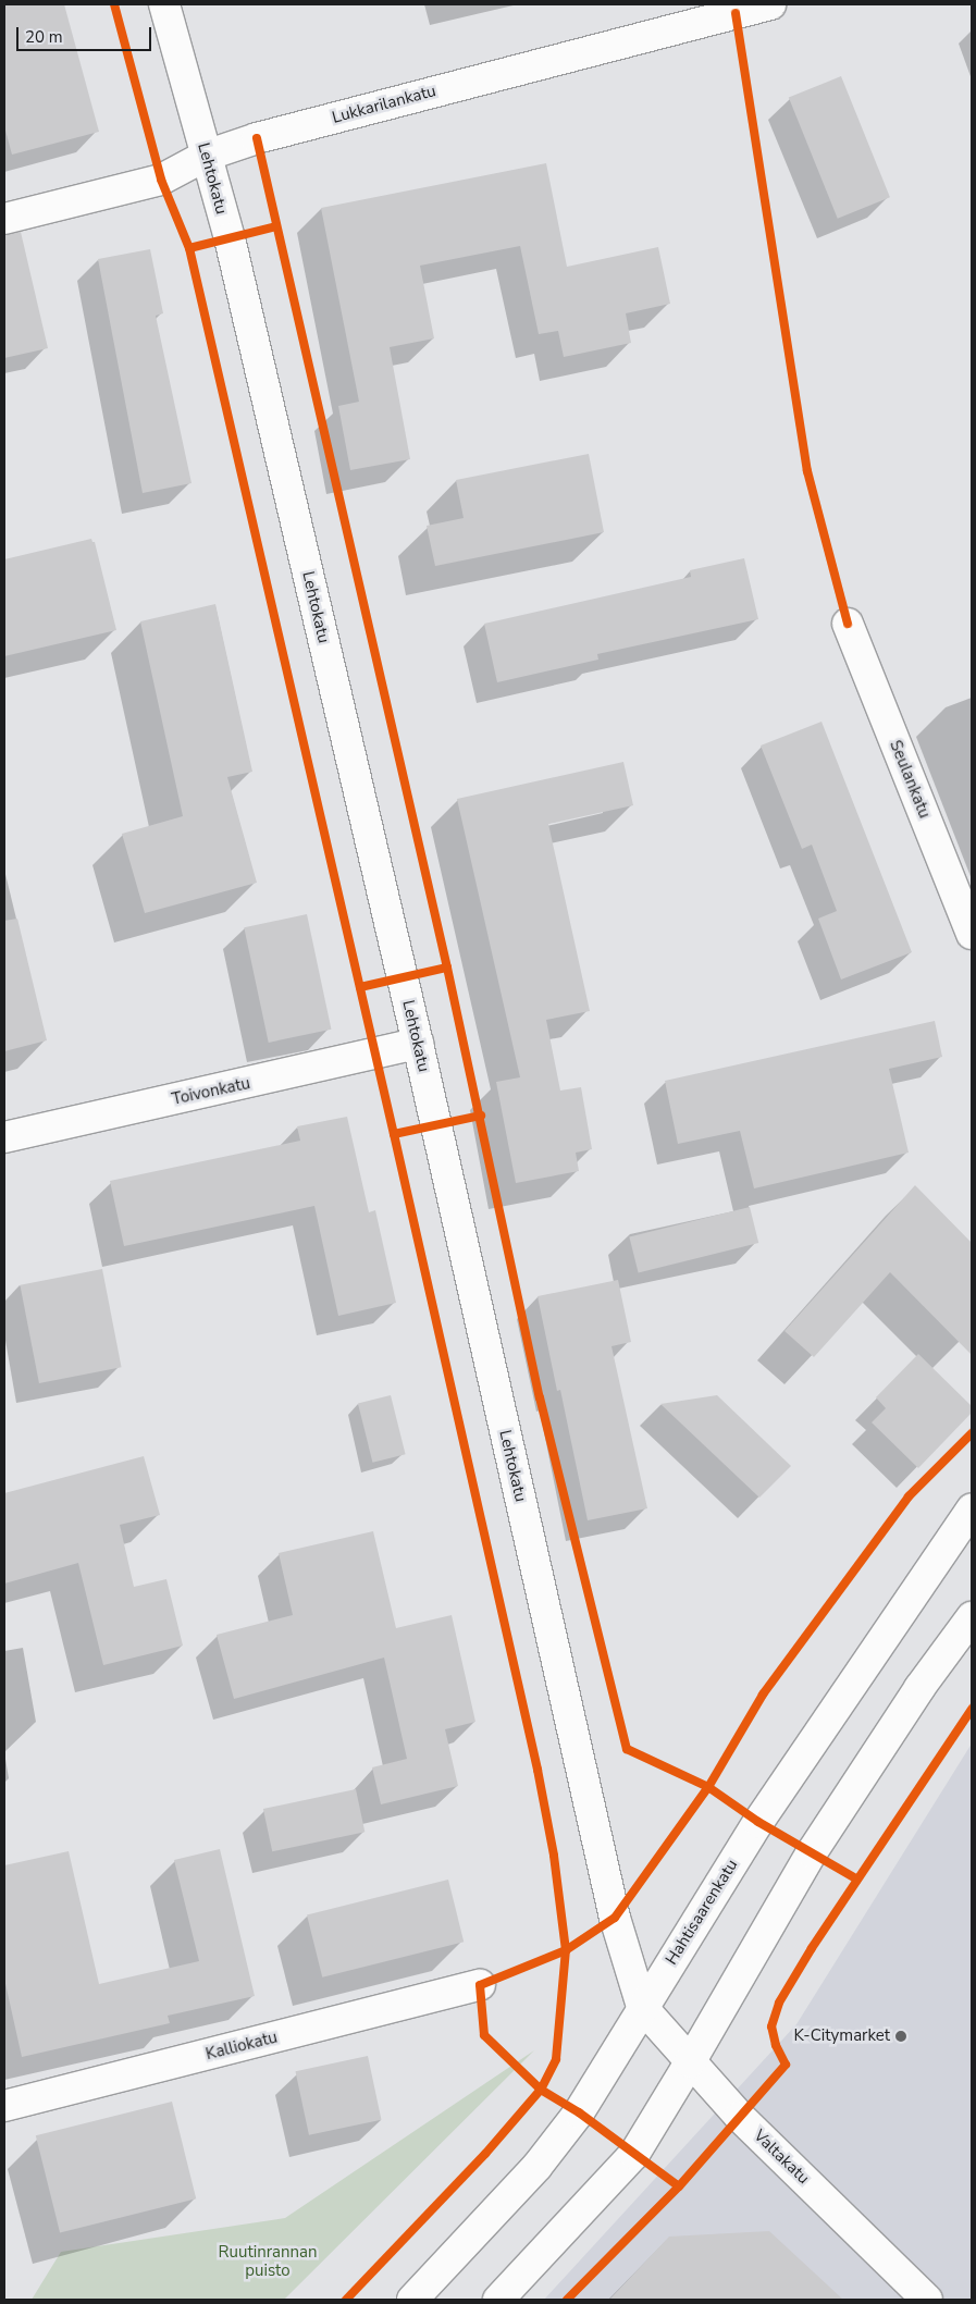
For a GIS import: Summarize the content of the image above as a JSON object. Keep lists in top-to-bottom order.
{
  "streets": {
    "street": [
      "Lukkarilankatu",
      "Lehtokatu",
      "Seulankatu",
      "Toivonkatu",
      "Hahtisaarenkatu",
      "Kalliokatu",
      "Valtakatu"
    ]
  },
  "crossings": [
    ["Lukkarilankatu", "Lehtokatu"],
    ["Lehtokatu", "Toivonkatu"],
    ["Lehtokatu", "Hahtisaarenkatu"],
    ["Lehtokatu", "Valtakatu"],
    ["Hahtisaarenkatu", "Valtakatu"]
  ],
  "parks": ["Ruutinrannan puisto"],
  "places": ["K-Citymarket"],
  "scale_bar": "20 m"
}
